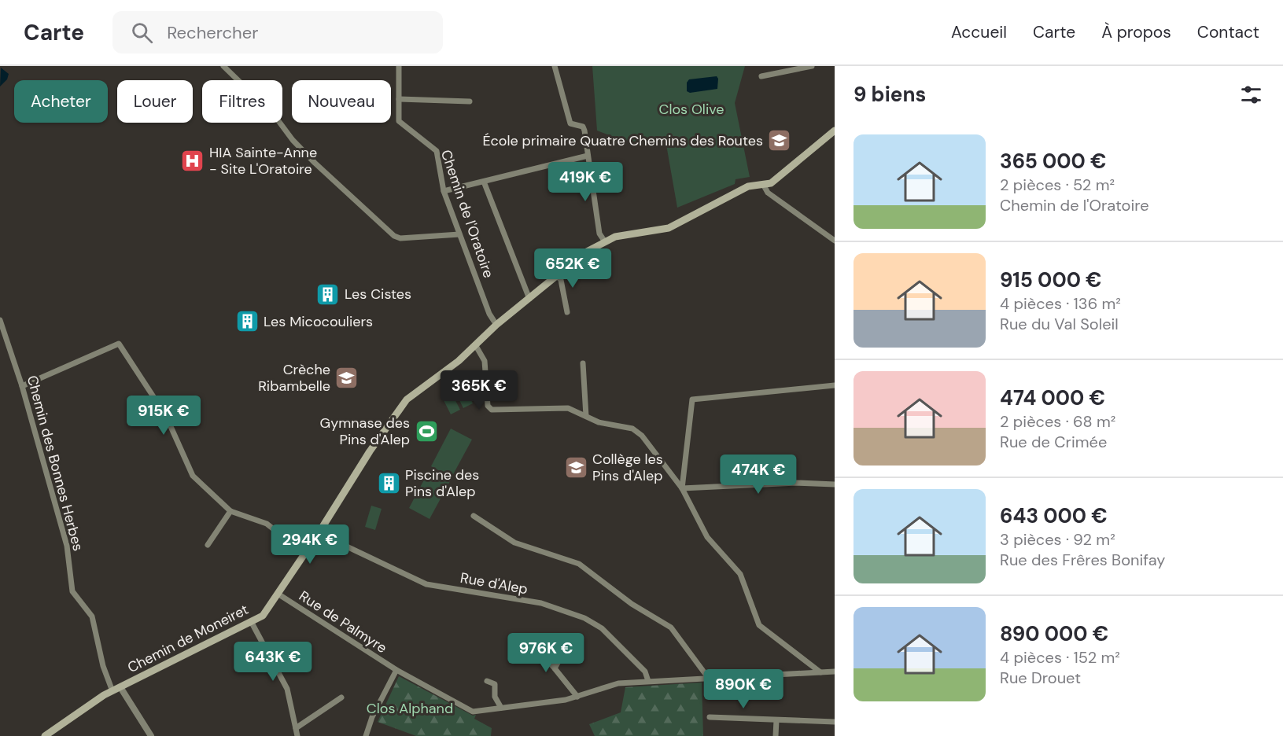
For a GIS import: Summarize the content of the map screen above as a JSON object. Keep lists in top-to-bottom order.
{
  "streets": {
    "main road": ["Chemin de Moneiret"],
    "street": [
      "Chemin de l'Oratoire",
      "Chemin des Bonnes Herbes",
      "Rue d'Alep",
      "Rue de Palmyre"
    ]
  },
  "crossings": [
    ["Chemin de l'Oratoire", "Chemin de Moneiret"],
    ["Chemin des Bonnes Herbes", "Chemin de Moneiret"],
    ["Rue d'Alep", "Rue de Palmyre"],
    ["Rue d'Alep", "Chemin de Moneiret"],
    ["Rue de Palmyre", "Chemin de Moneiret"]
  ],
  "parks": ["Clos Olive", "Clos Alphand"],
  "places": {
    "school or university": ["École primaire Quatre Chemins des Routes", "Crèche Ribambelle", "Collège les Pins d'Alep"],
    "hospital": ["HIA Sainte-Anne - Site L'Oratoire"],
    "building": ["Les Cistes", "Les Micocouliers", "Piscine des Pins d'Alep"],
    "sports": ["Gymnase des Pins d'Alep"]
  },
  "page": {
    "header": "Carte",
    "search": "Rechercher",
    "nav": [
      "Accueil",
      "Carte",
      "À propos",
      "Contact"
    ],
    "heading": "9 biens",
    "chip": [
      "Acheter",
      "Louer",
      "Filtres",
      "Nouveau"
    ],
    "list": [
      {
        "name": "365 000 €",
        "note": "2 pièces · 52 m² · Chemin de l'Oratoire"
      },
      {
        "name": "915 000 €",
        "note": "4 pièces · 136 m² · Rue du Val Soleil"
      },
      {
        "name": "474 000 €",
        "note": "2 pièces · 68 m² · Rue de Crimée"
      },
      {
        "name": "643 000 €",
        "note": "3 pièces · 92 m² · Rue des Frêres Bonifay"
      },
      {
        "name": "890 000 €",
        "note": "4 pièces · 152 m² · Rue Drouet"
      }
    ],
    "price": [
      "419K €",
      "652K €",
      "365K €",
      "915K €",
      "474K €",
      "294K €",
      "976K €",
      "643K €",
      "890K €"
    ]
  }
}
